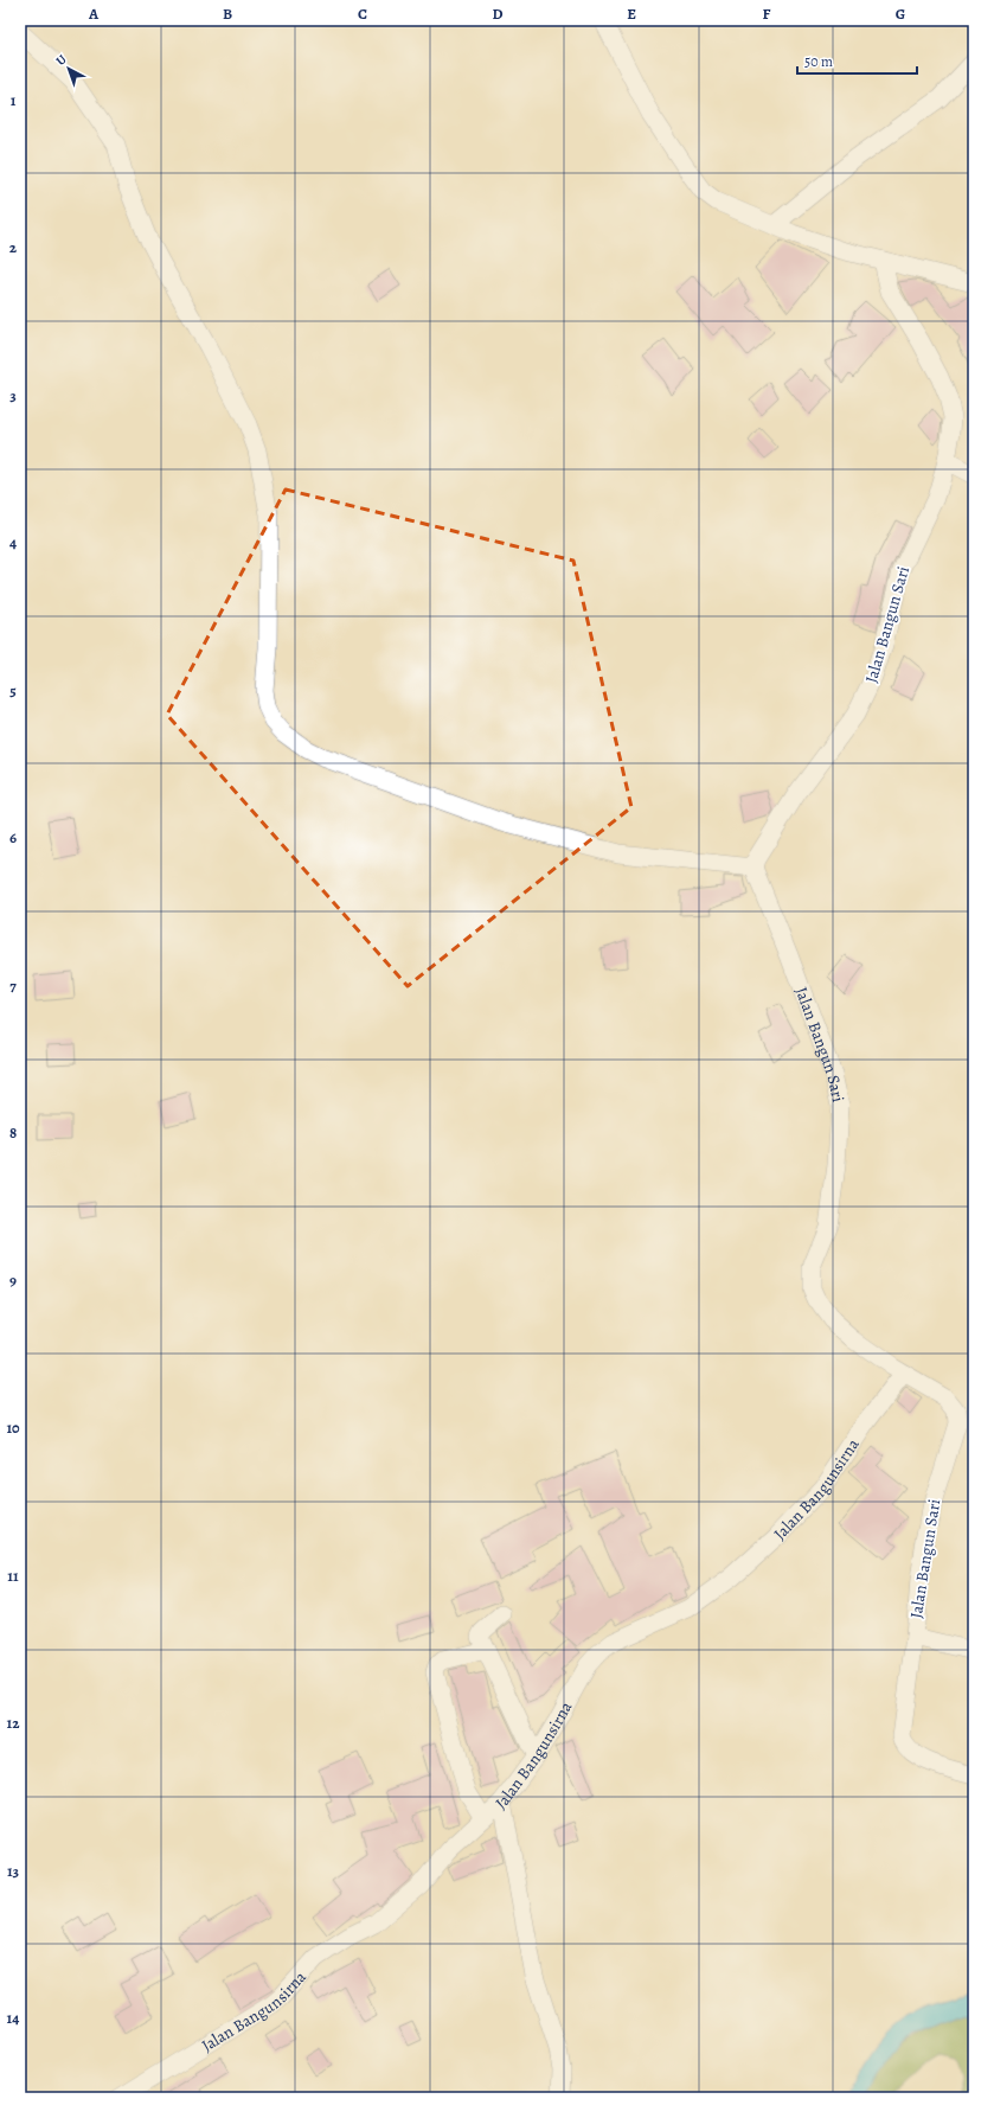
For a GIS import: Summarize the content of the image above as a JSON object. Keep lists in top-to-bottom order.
{
  "streets": {
    "street": ["Jalan Bangun Sari", "Jalan Bangunsirna"]
  },
  "crossings": [
    ["Jalan Bangun Sari", "Jalan Bangunsirna"]
  ],
  "scale_bar": "50 m",
  "north": "top left",
  "grid": {
    "columns": [
      "A",
      "B",
      "C",
      "D",
      "E",
      "F",
      "G"
    ],
    "rows": [
      "1",
      "2",
      "3",
      "4",
      "5",
      "6",
      "7",
      "8",
      "9",
      "10",
      "11",
      "12",
      "13",
      "14"
    ]
  }
}
